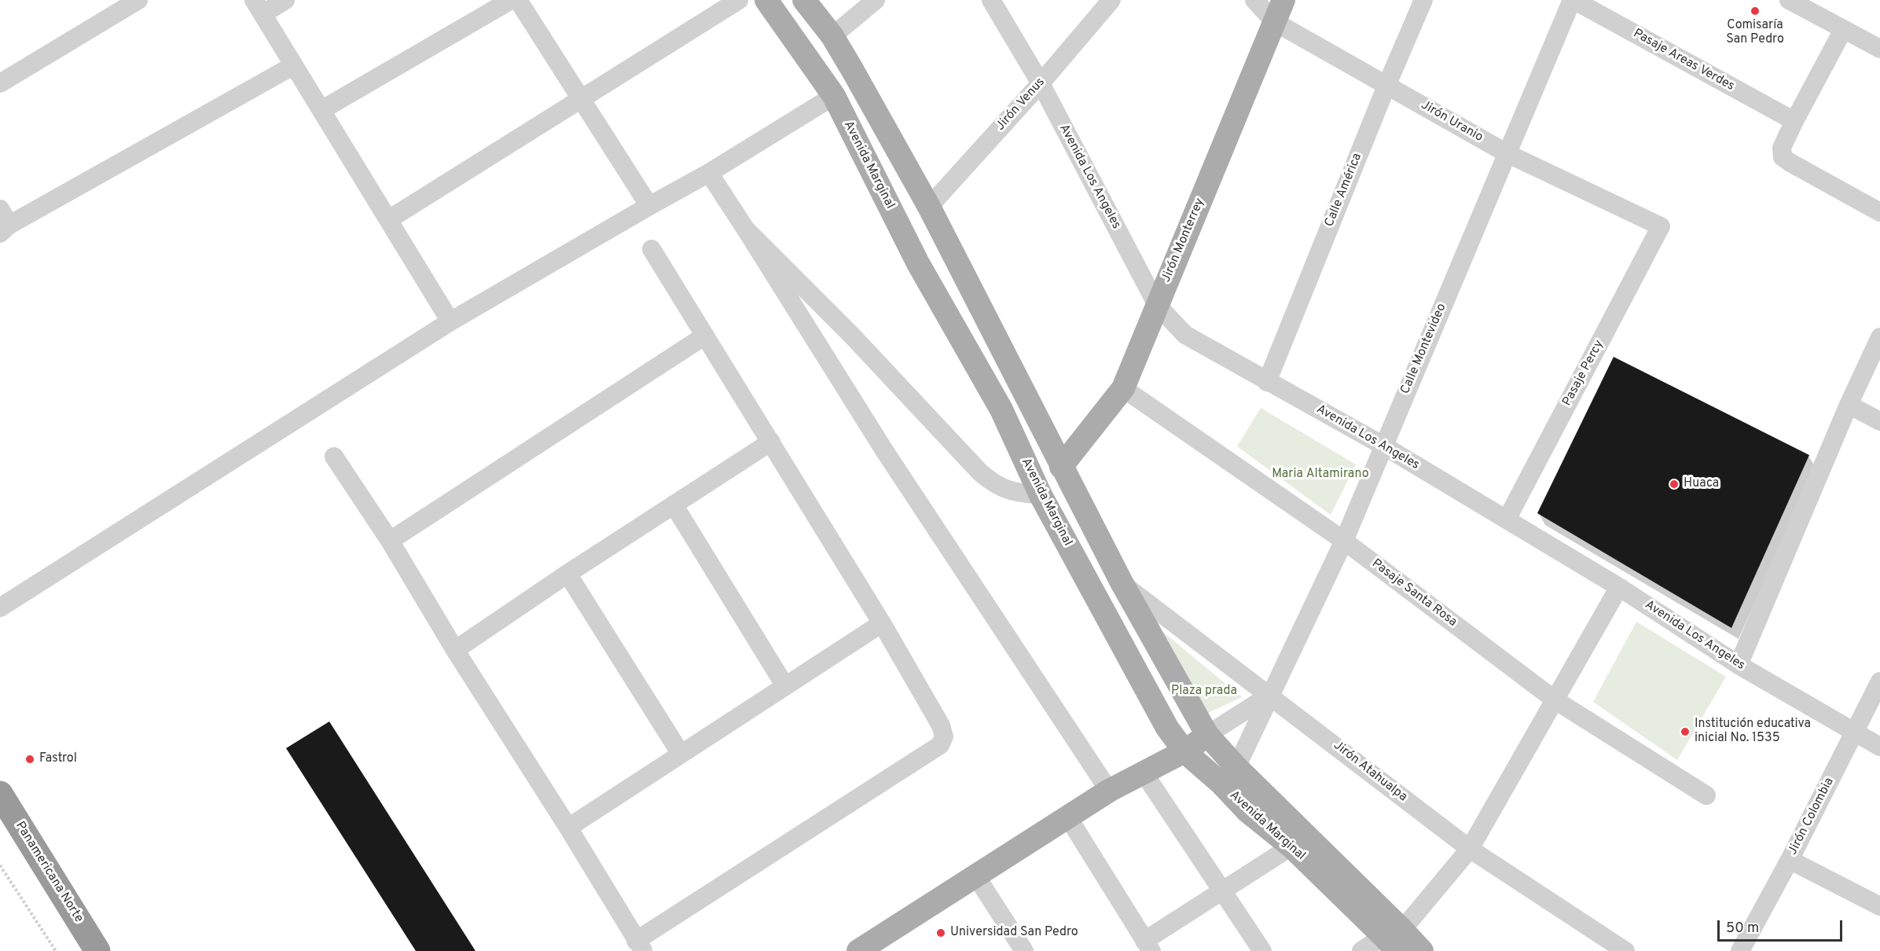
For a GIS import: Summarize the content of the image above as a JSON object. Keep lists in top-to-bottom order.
{
  "streets": {
    "highway": ["Panamericana Norte"],
    "main road": ["Avenida Marginal", "Jirón Monterrey"],
    "street": [
      "Pasaje Areas Verdes",
      "Jirón Venus",
      "Jirón Uranio",
      "Avenida Los Angeles",
      "Calle América",
      "Calle Montevideo",
      "Pasaje Percy",
      "Pasaje Santa Rosa",
      "Jirón Atahualpa",
      "Jirón Colombia"
    ]
  },
  "crossings": [
    ["Pasaje Areas Verdes", "Calle Montevideo"],
    ["Jirón Venus", "Avenida Marginal"],
    ["Jirón Venus", "Avenida Los Angeles"],
    ["Jirón Uranio", "Calle América"],
    ["Jirón Uranio", "Jirón Monterrey"],
    ["Jirón Uranio", "Calle Montevideo"],
    ["Jirón Uranio", "Pasaje Percy"],
    ["Avenida Marginal", "Jirón Monterrey"],
    ["Avenida Marginal", "Calle Montevideo"],
    ["Avenida Marginal", "Jirón Atahualpa"],
    ["Avenida Los Angeles", "Calle América"],
    ["Avenida Los Angeles", "Jirón Monterrey"],
    ["Avenida Los Angeles", "Calle Montevideo"],
    ["Avenida Los Angeles", "Pasaje Percy"],
    ["Avenida Los Angeles", "Jirón Colombia"],
    ["Jirón Monterrey", "Pasaje Santa Rosa"],
    ["Calle Montevideo", "Pasaje Santa Rosa"],
    ["Calle Montevideo", "Jirón Atahualpa"]
  ],
  "parks": ["Maria Altamirano", "Plaza prada"],
  "places": [
    "Comisaría San Pedro",
    "Huaca",
    "Institución educativa inicial No. 1535",
    "Fastrol",
    "Universidad San Pedro"
  ],
  "scale_bar": "50 m"
}
